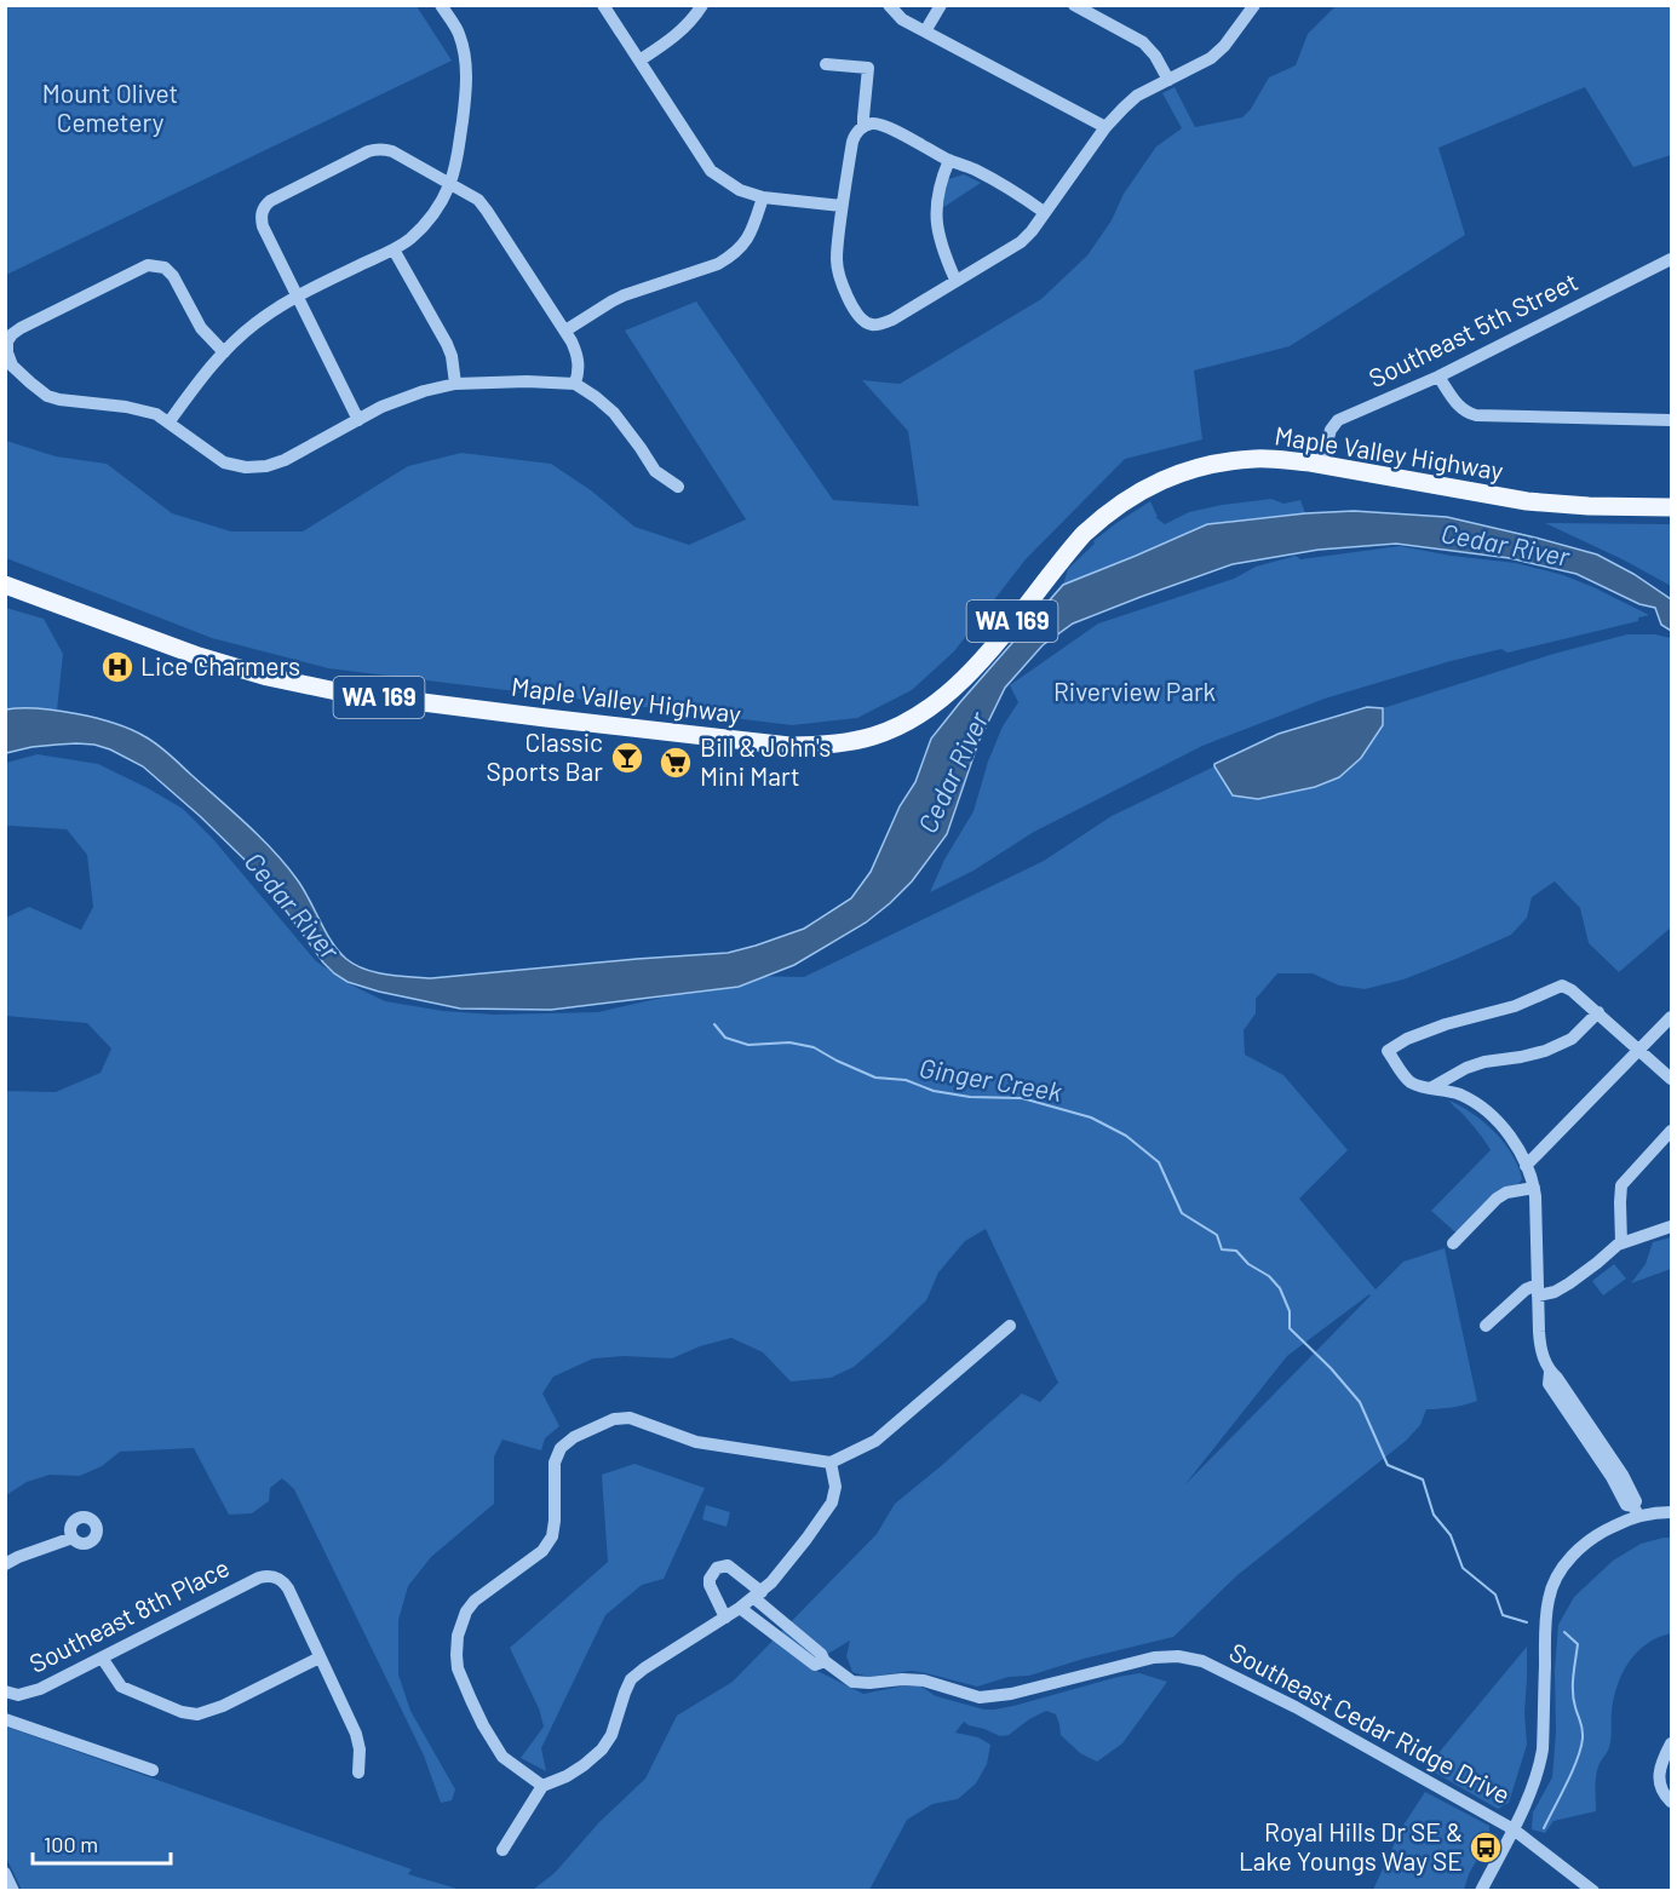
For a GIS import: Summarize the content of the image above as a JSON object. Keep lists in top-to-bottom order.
{
  "streets": {
    "main road": ["Maple Valley Highway", "WA 169"],
    "street": ["Southeast 5th Street", "Southeast 8th Place", "Southeast Cedar Ridge Drive"]
  },
  "crossings": [
    ["Southeast 5th Street", "Maple Valley Highway"]
  ],
  "water": ["Cedar River", "Ginger Creek"],
  "parks": ["Mount Olivet Cemetery", "Riverview Park"],
  "places": {
    "hospital": ["Lice Charmers"],
    "bar": ["Classic Sports Bar"],
    "supermarket": ["Bill & John's Mini Mart"],
    "bus stop": ["Royal Hills Dr SE & Lake Youngs Way SE"]
  },
  "scale_bar": "100 m"
}
